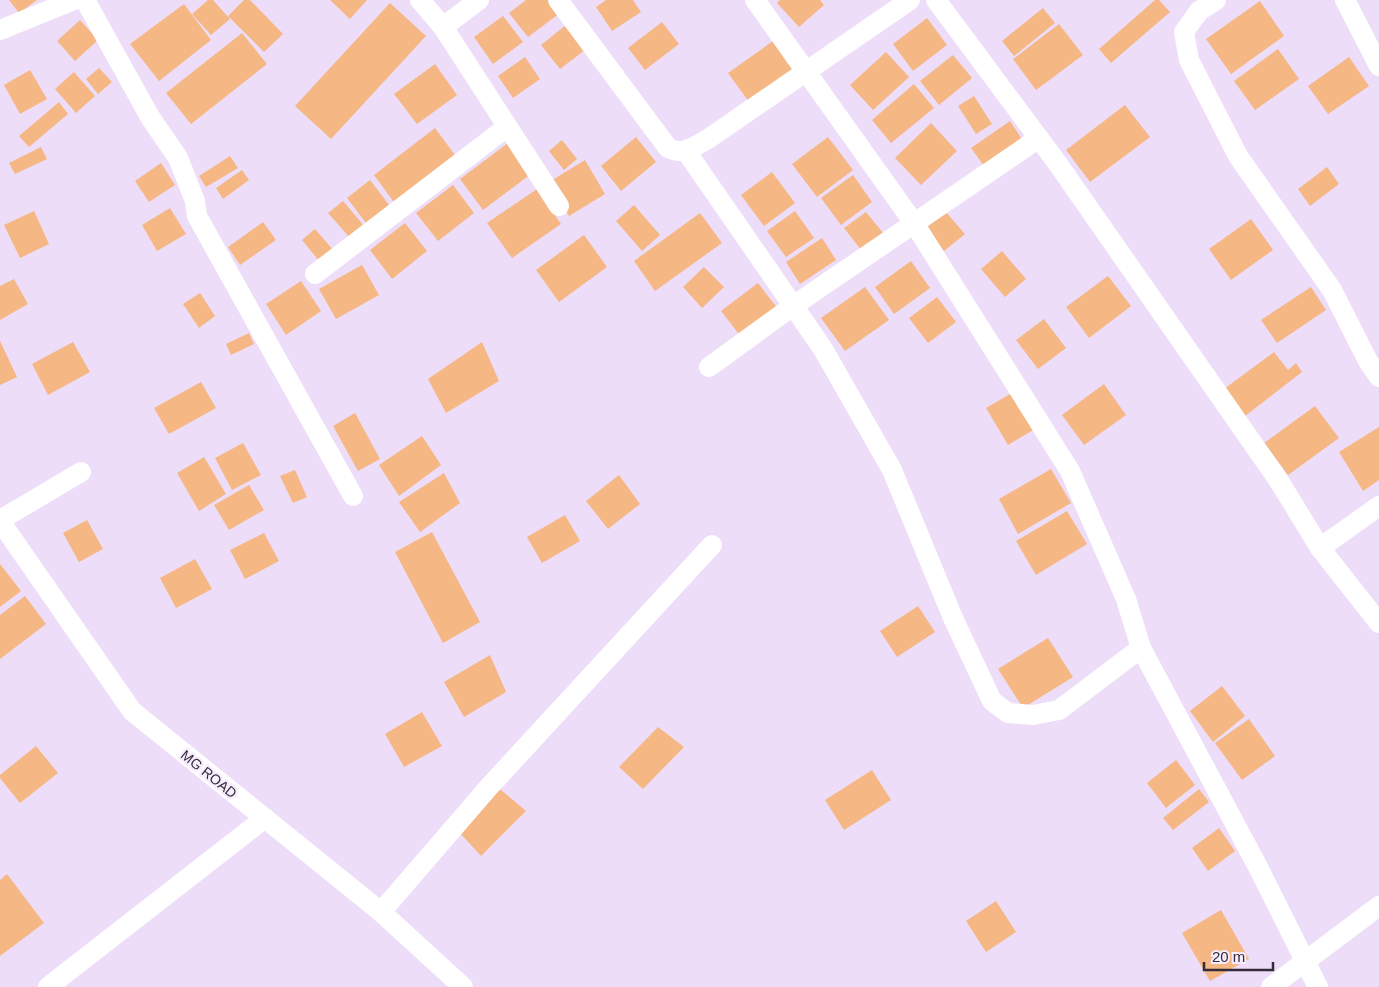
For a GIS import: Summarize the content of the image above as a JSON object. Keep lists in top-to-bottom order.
{
  "streets": {
    "street": ["MG ROAD"]
  },
  "scale_bar": "20 m"
}
